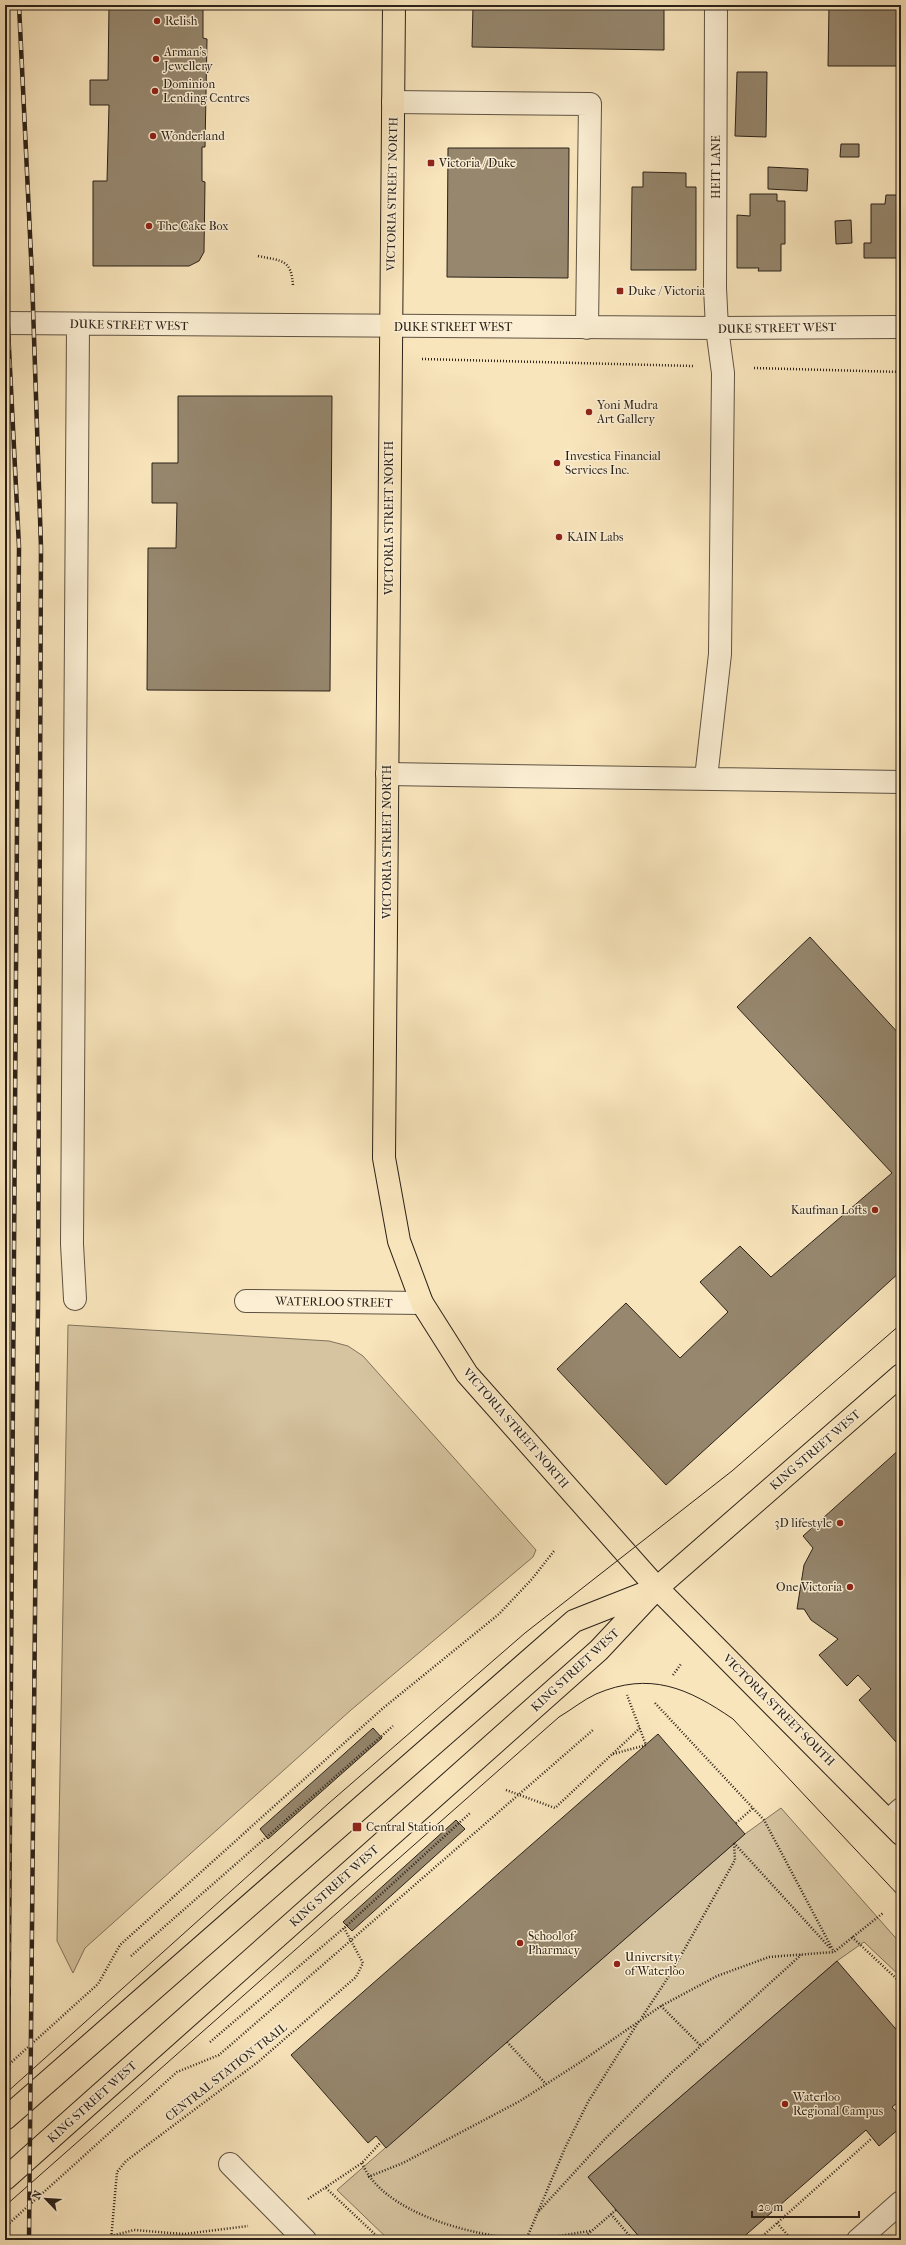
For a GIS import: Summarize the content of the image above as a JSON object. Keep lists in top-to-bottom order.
{
  "streets": {
    "main road": ["VICTORIA STREET NORTH", "KING STREET WEST", "VICTORIA STREET SOUTH"],
    "street": ["HEIT LANE", "DUKE STREET WEST", "WATERLOO STREET"],
    "path": ["CENTRAL STATION TRAIL"]
  },
  "crossings": [
    ["HEIT LANE", "DUKE STREET WEST"],
    ["VICTORIA STREET NORTH", "DUKE STREET WEST"],
    ["VICTORIA STREET NORTH", "WATERLOO STREET"],
    ["VICTORIA STREET NORTH", "KING STREET WEST"],
    ["VICTORIA STREET NORTH", "VICTORIA STREET SOUTH"],
    ["KING STREET WEST", "VICTORIA STREET SOUTH"]
  ],
  "places": {
    "other": [
      "Relish",
      "Arman's Jewellery",
      "Dominion Lending Centres",
      "Wonderland",
      "The Cake Box",
      "Yoni Mudra Art Gallery",
      "Investica Financial Services Inc.",
      "KAIN Labs",
      "Kaufman Lofts",
      "3D lifestyle",
      "One Victoria",
      "School of Pharmacy",
      "University of Waterloo",
      "Waterloo Regional Campus"
    ],
    "transit": ["Victoria / Duke", "Duke / Victoria", "Central Station"]
  },
  "scale_bar": "20 m",
  "north": "top left"
}
